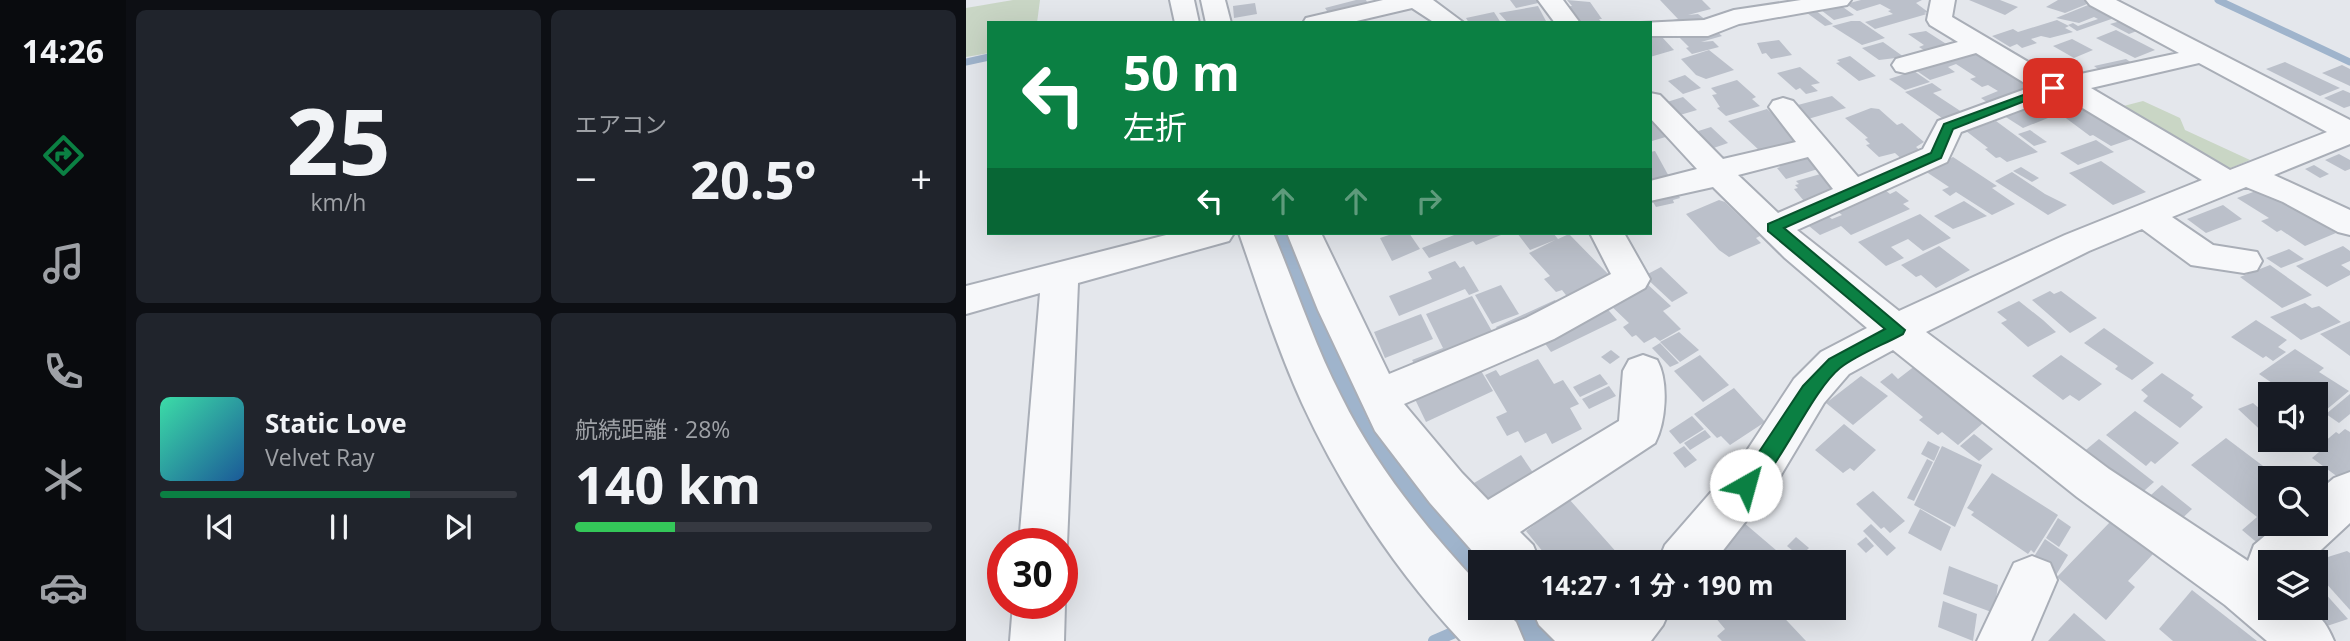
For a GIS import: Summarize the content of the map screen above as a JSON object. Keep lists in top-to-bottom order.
{
  "page": {
    "tabs": "14:26",
    "tile": [
      ["25", "km/h"],
      "エアコン",
      ["航続距離 · 28%", "140 km"]
    ],
    "turn": ["50 m", "左折"],
    "heat": ["−", "20.5°", "+"],
    "song": ["Static Love", "Velvet Ray"],
    "limit": "30",
    "trip": "14:27 · 1 分 · 190 m"
  }
}
